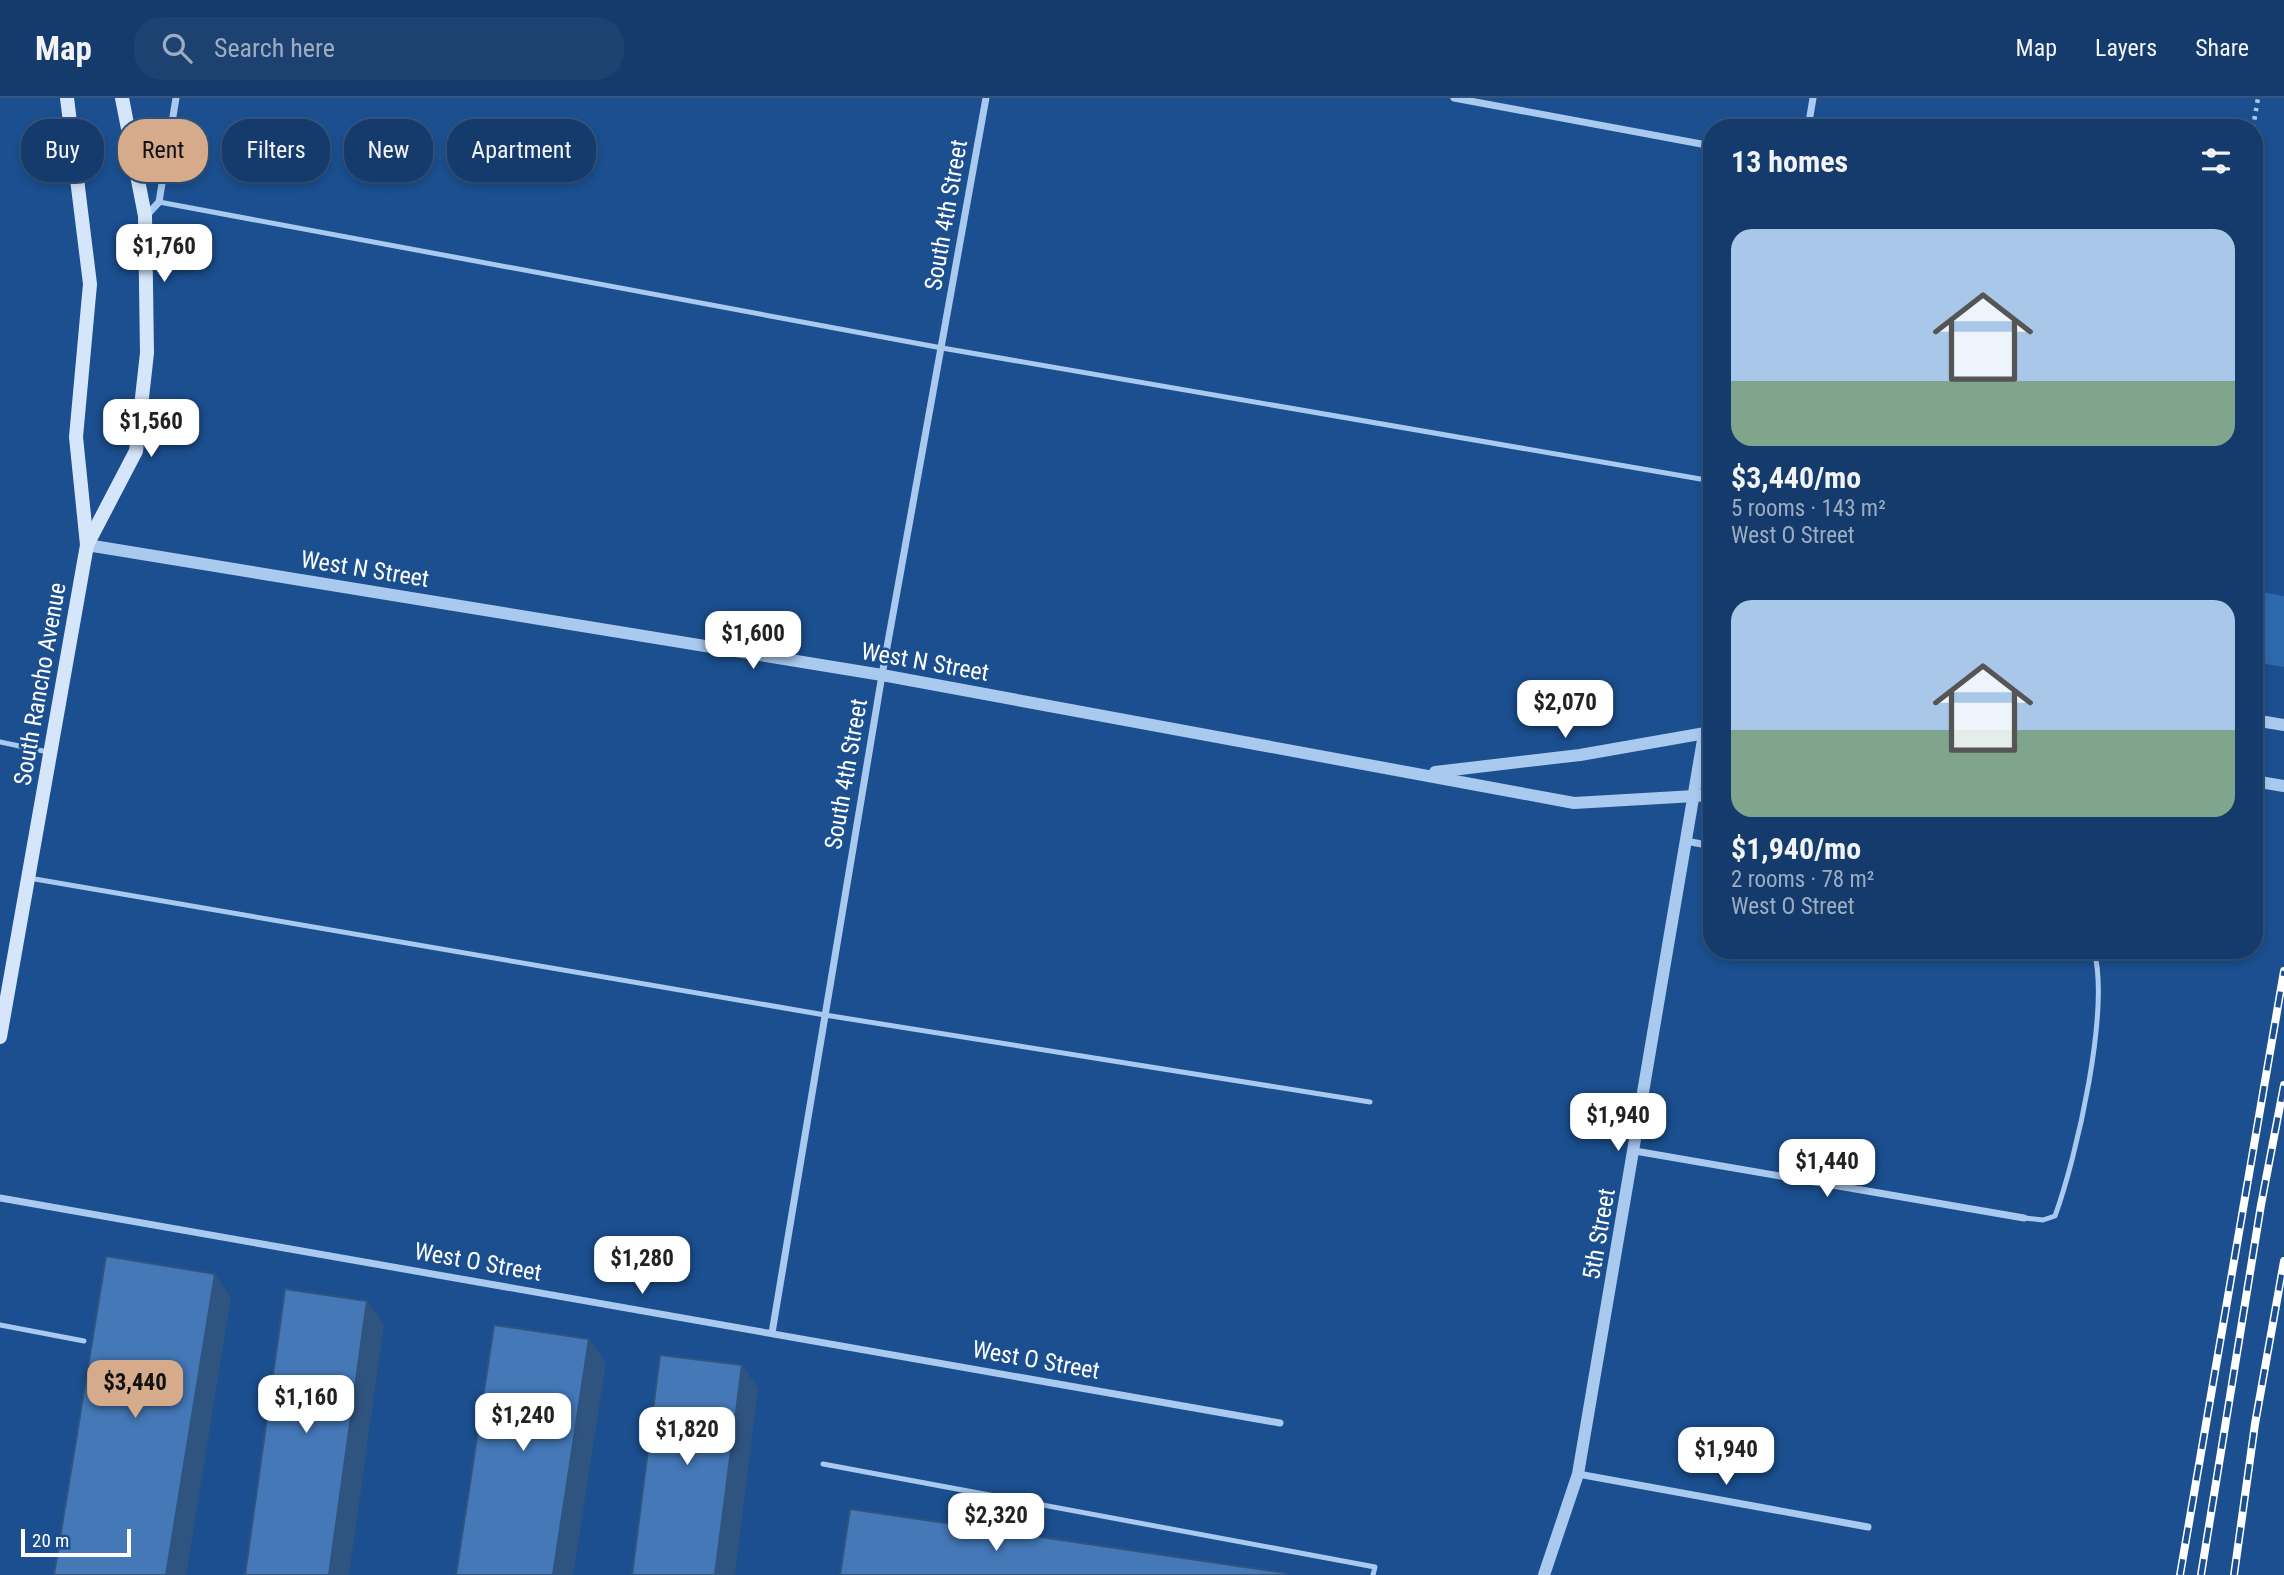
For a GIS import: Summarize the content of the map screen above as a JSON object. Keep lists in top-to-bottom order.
{
  "streets": {
    "main road": ["South Rancho Avenue"],
    "street": [
      "South 4th Street",
      "West N Street",
      "5th Street",
      "West O Street"
    ]
  },
  "crossings": [
    ["South 4th Street", "West N Street"],
    ["South 4th Street", "West O Street"],
    ["West N Street", "South Rancho Avenue"],
    ["West N Street", "5th Street"]
  ],
  "scale_bar": "20 m",
  "page": {
    "header": "Map",
    "search": "Search here",
    "nav": ["Map", "Layers", "Share"],
    "chip": [
      "Buy",
      "Rent",
      "Filters",
      "New",
      "Apartment"
    ],
    "heading": "13 homes",
    "list": [
      {
        "name": "$3,440/mo",
        "note": "5 rooms · 143 m² · West O Street"
      },
      {
        "name": "$1,940/mo",
        "note": "2 rooms · 78 m² · West O Street"
      }
    ],
    "price": [
      "$1,760",
      "$1,560",
      "$1,600",
      "$2,070",
      "$1,940",
      "$1,440",
      "$1,280",
      "$3,440",
      "$1,160",
      "$1,240",
      "$1,820",
      "$1,940",
      "$2,320"
    ],
    "scale": "20 m"
  }
}
